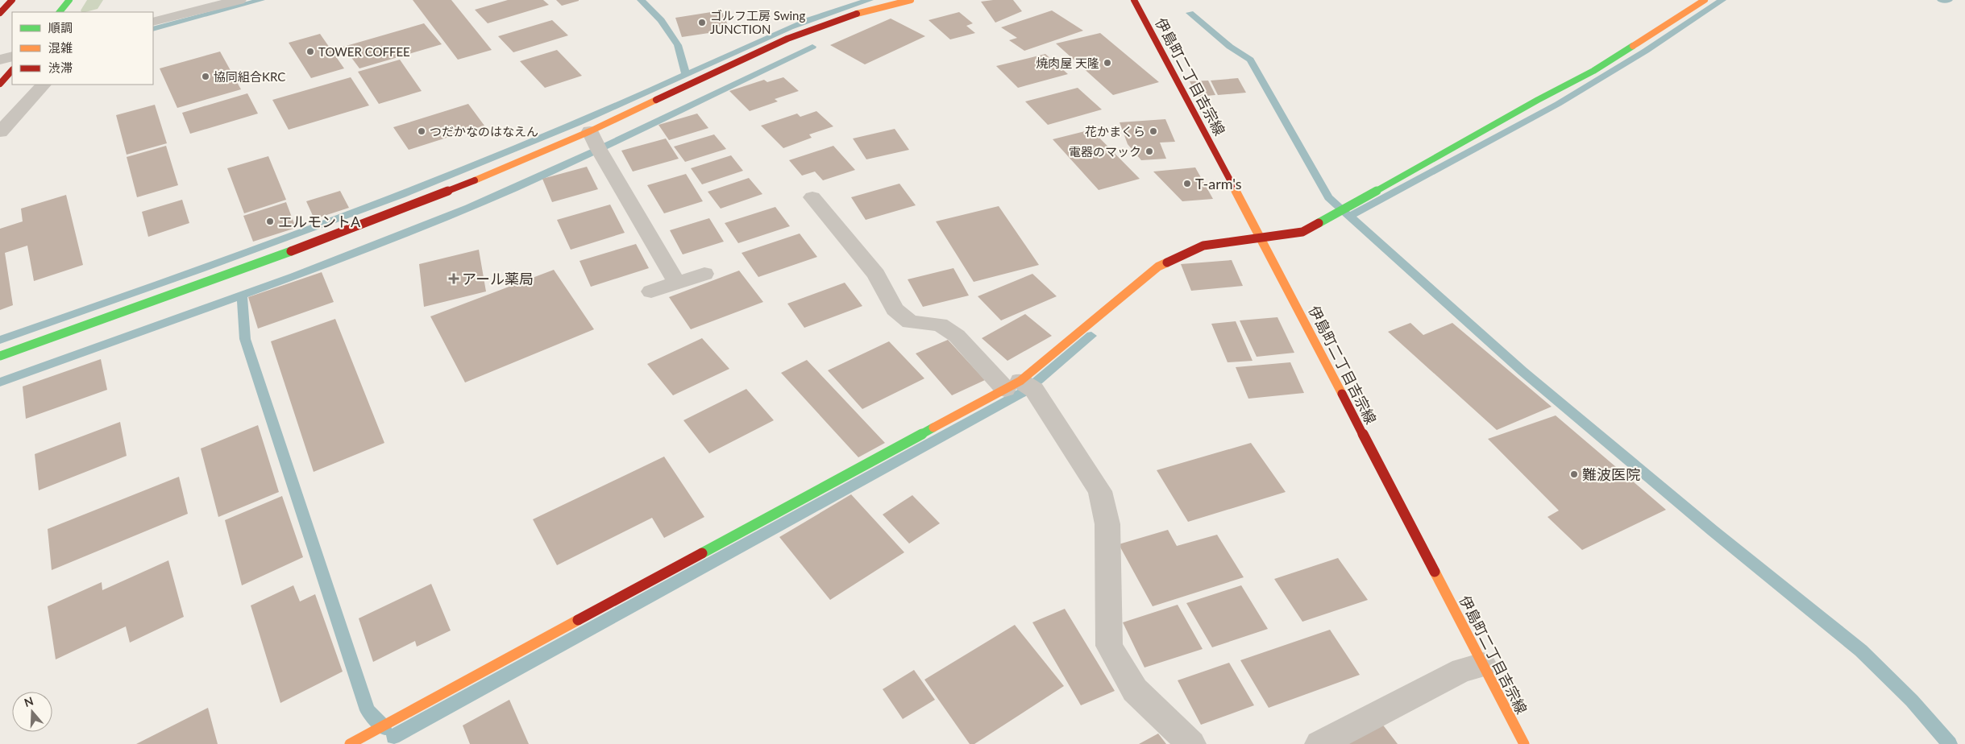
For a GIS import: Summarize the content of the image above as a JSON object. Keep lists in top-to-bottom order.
{
  "streets": {
    "main road": ["伊島町二丁目吉宗線"]
  },
  "places": {
    "other": [
      "ゴルフ工房 Swing JUNCTION",
      "TOWER COFFEE",
      "焼肉屋 天隆",
      "協同組合KRC",
      "つだかなのはなえん",
      "花かまくら",
      "電器のマック",
      "T-arm's",
      "エルモントA",
      "難波医院"
    ],
    "health": ["アール薬局"]
  },
  "legend": ["順調", "混雑", "渋滞"],
  "north": "top"
}
